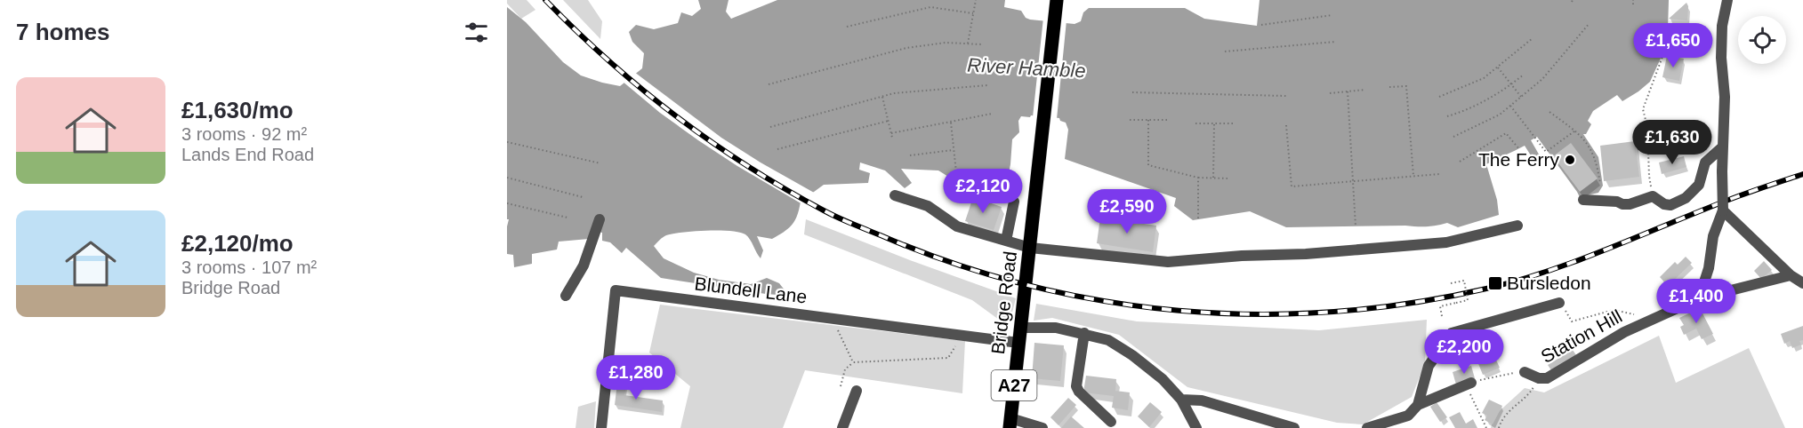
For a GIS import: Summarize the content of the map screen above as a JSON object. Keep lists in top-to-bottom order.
{
  "streets": {
    "main road": ["Bridge Road", "A27"],
    "street": ["Blundell Lane", "Station Hill"]
  },
  "crossings": [
    ["Blundell Lane", "Bridge Road"]
  ],
  "water": ["River Hamble"],
  "places": {
    "other": ["The Ferry"],
    "transit": ["Bursledon"]
  },
  "page": {
    "heading": "7 homes",
    "price": [
      "£1,650",
      "£1,630",
      "£2,120",
      "£2,590",
      "£1,400",
      "£2,200",
      "£1,280"
    ],
    "list": [
      {
        "name": "£1,630/mo",
        "note": "3 rooms · 92 m² · Lands End Road"
      },
      {
        "name": "£2,120/mo",
        "note": "3 rooms · 107 m² · Bridge Road"
      }
    ]
  }
}
